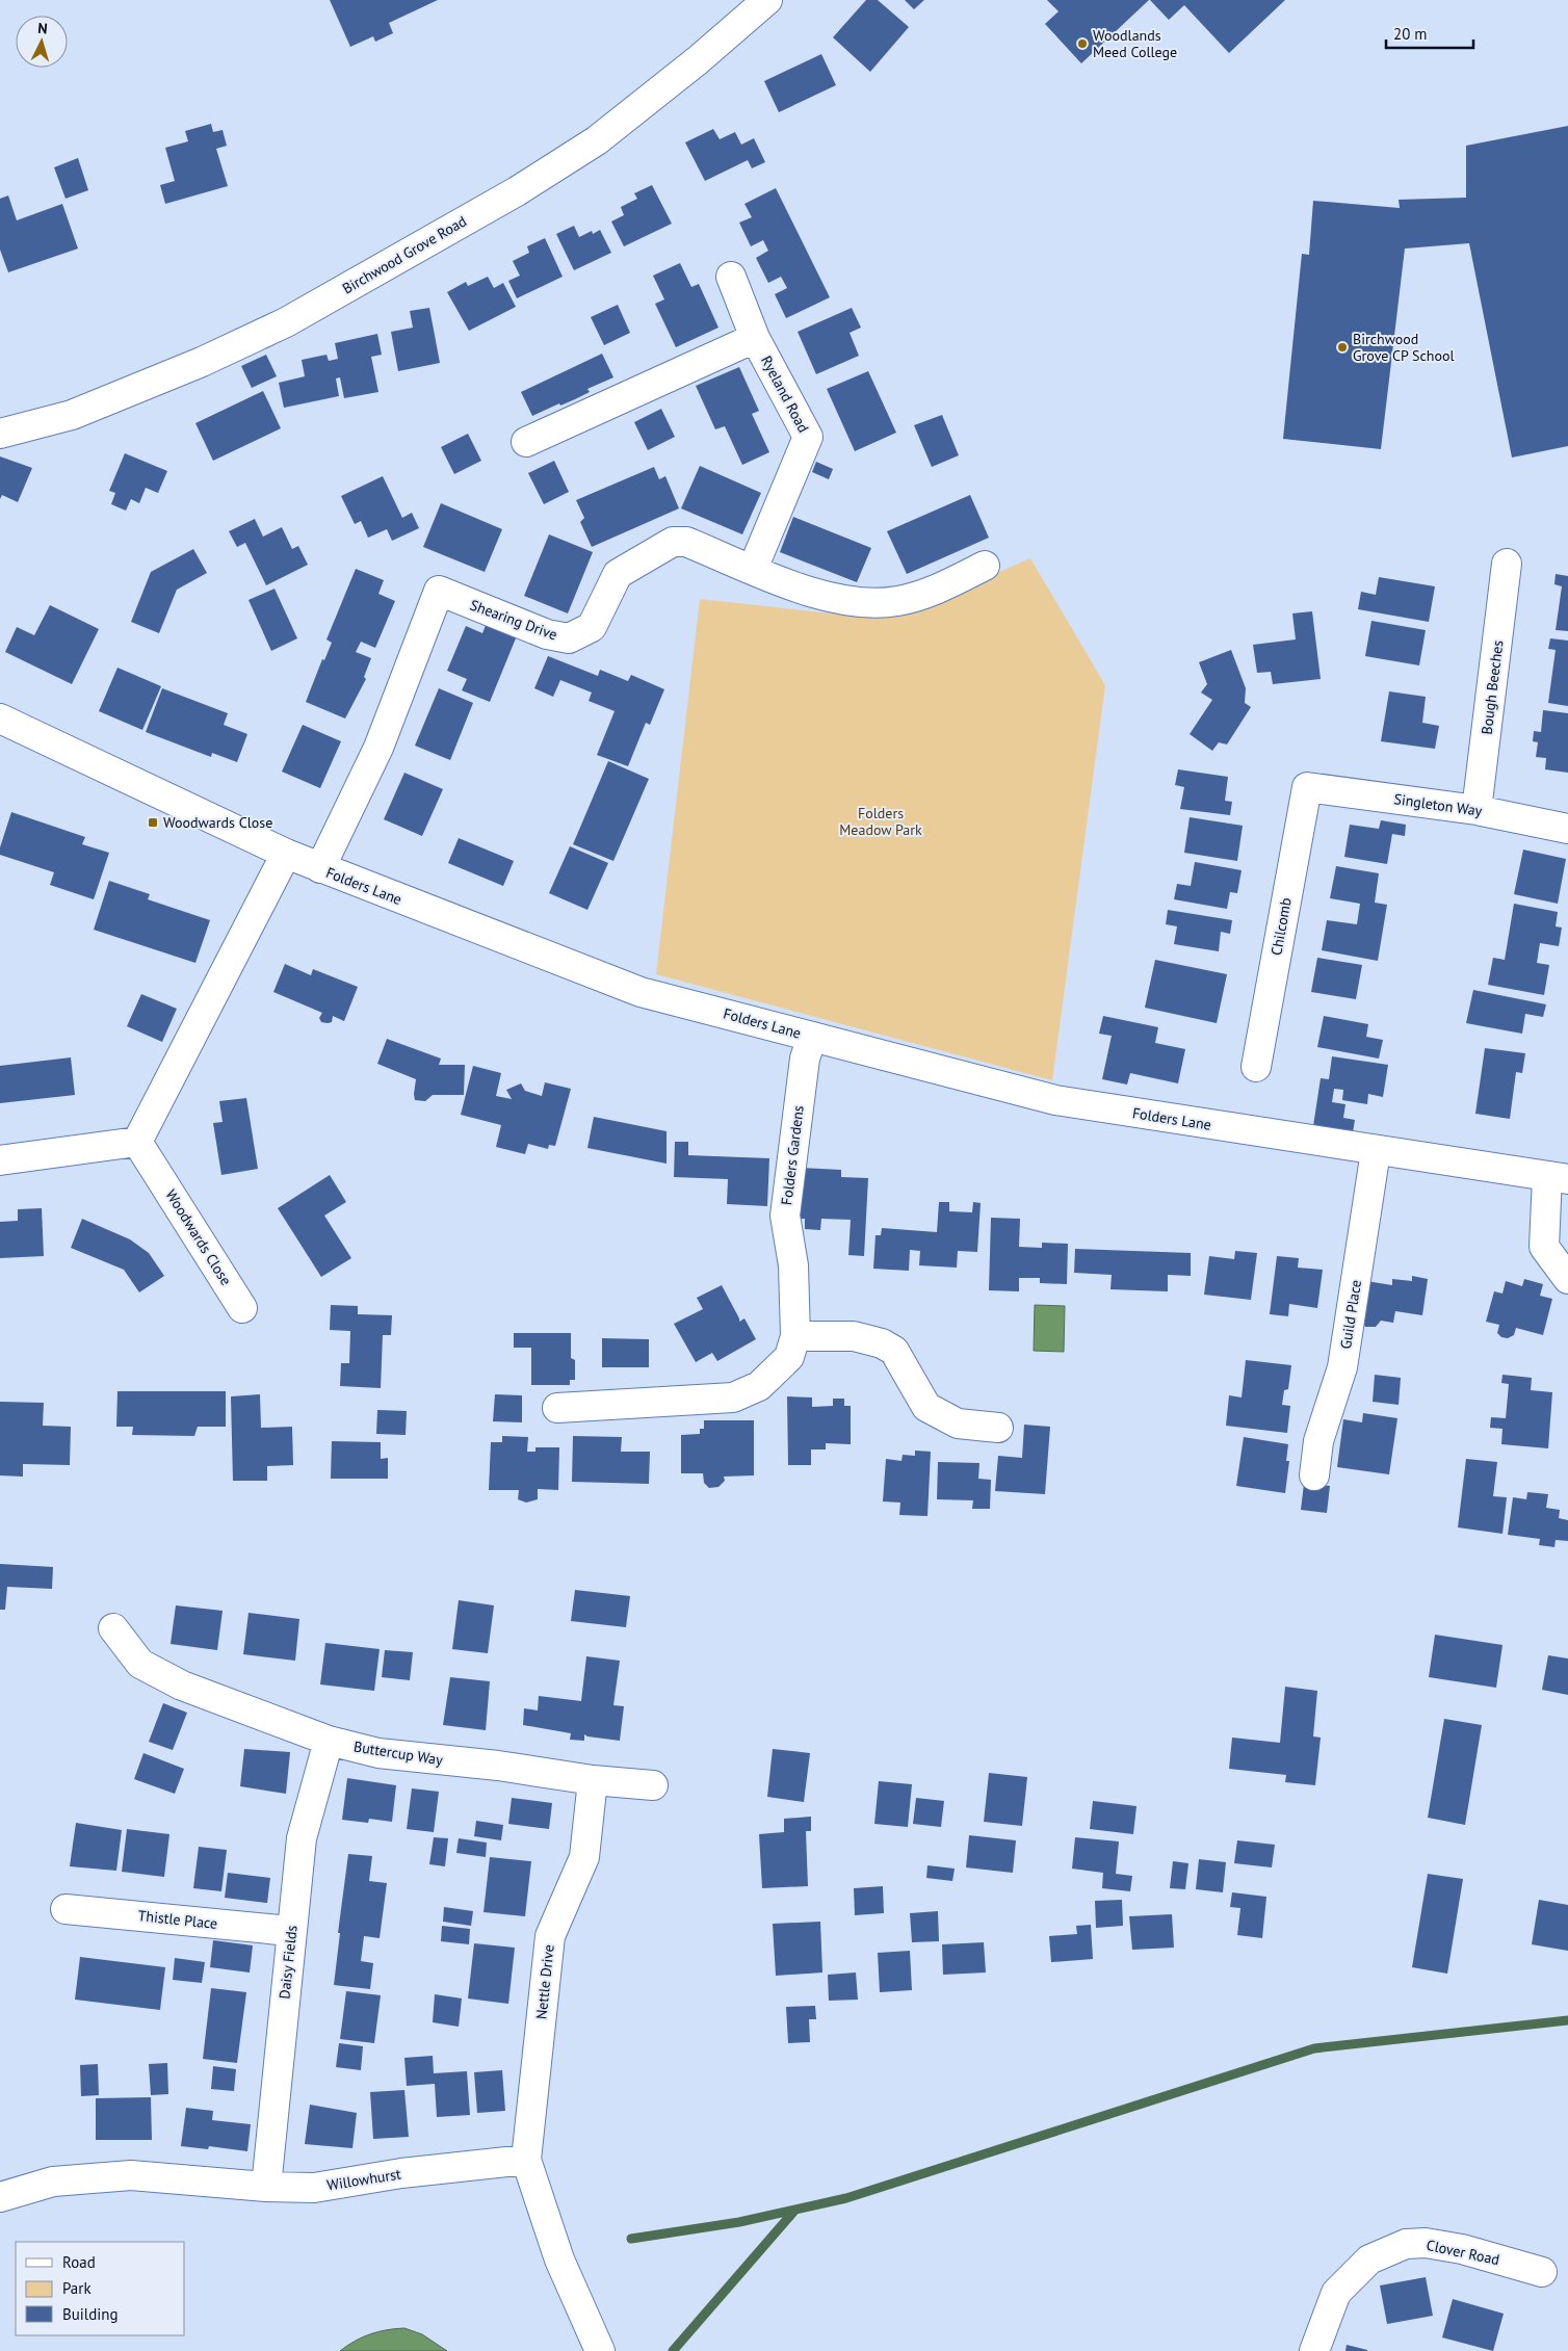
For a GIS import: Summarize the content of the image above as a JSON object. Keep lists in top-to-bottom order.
{
  "streets": {
    "street": [
      "Birchwood Grove Road",
      "Ryeland Road",
      "Shearing Drive",
      "Bough Beeches",
      "Singleton Way",
      "Folders Lane",
      "Chilcomb",
      "Folders Gardens",
      "Woodwards Close",
      "Guild Place",
      "Buttercup Way",
      "Thistle Place",
      "Daisy Fields",
      "Nettle Drive",
      "Willowhurst",
      "Clover Road"
    ]
  },
  "crossings": [
    ["Ryeland Road", "Shearing Drive"],
    ["Shearing Drive", "Folders Lane"],
    ["Bough Beeches", "Singleton Way"],
    ["Singleton Way", "Chilcomb"],
    ["Folders Lane", "Folders Gardens"],
    ["Folders Lane", "Guild Place"],
    ["Buttercup Way", "Daisy Fields"],
    ["Buttercup Way", "Nettle Drive"],
    ["Thistle Place", "Daisy Fields"],
    ["Daisy Fields", "Willowhurst"],
    ["Nettle Drive", "Willowhurst"]
  ],
  "parks": ["Folders Meadow Park"],
  "places": {
    "other": ["Woodlands Meed College", "Birchwood Grove CP School"],
    "transit": ["Woodwards Close"]
  },
  "legend": ["Road", "Park", "Building"],
  "scale_bar": "20 m",
  "north": "top"
}
